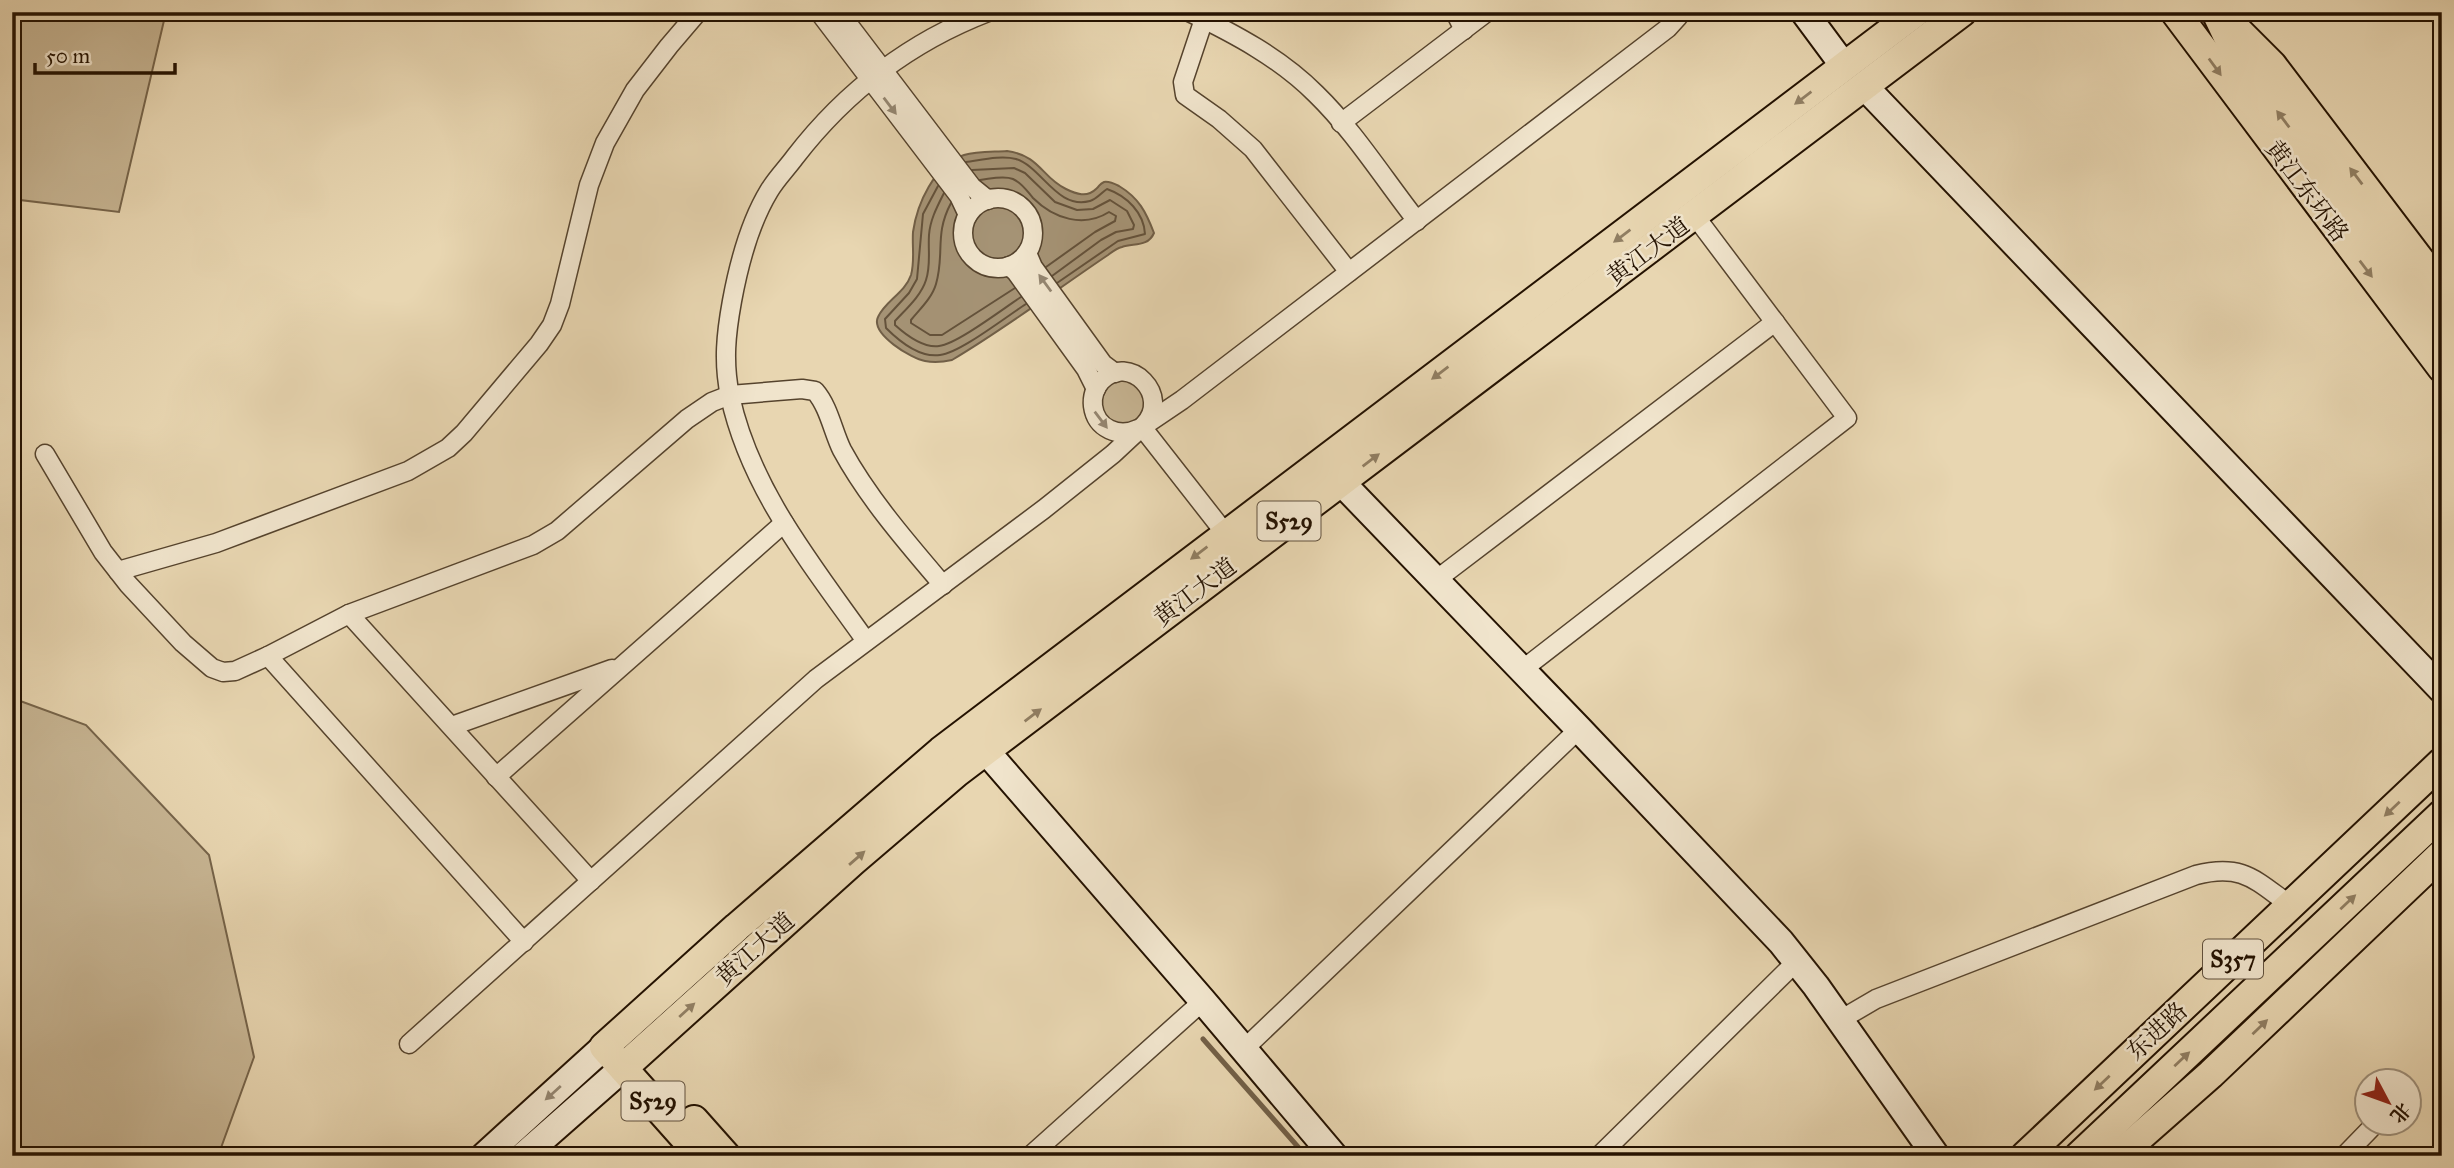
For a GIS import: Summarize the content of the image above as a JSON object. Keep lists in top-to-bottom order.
{
  "streets": {
    "main road": [
      "黄江东环路",
      "黄江大道",
      "S529",
      "S357",
      "东进路"
    ]
  },
  "crossings": [
    ["黄江大道", "S529"]
  ],
  "scale_bar": "50 m",
  "north": "bottom right"
}
